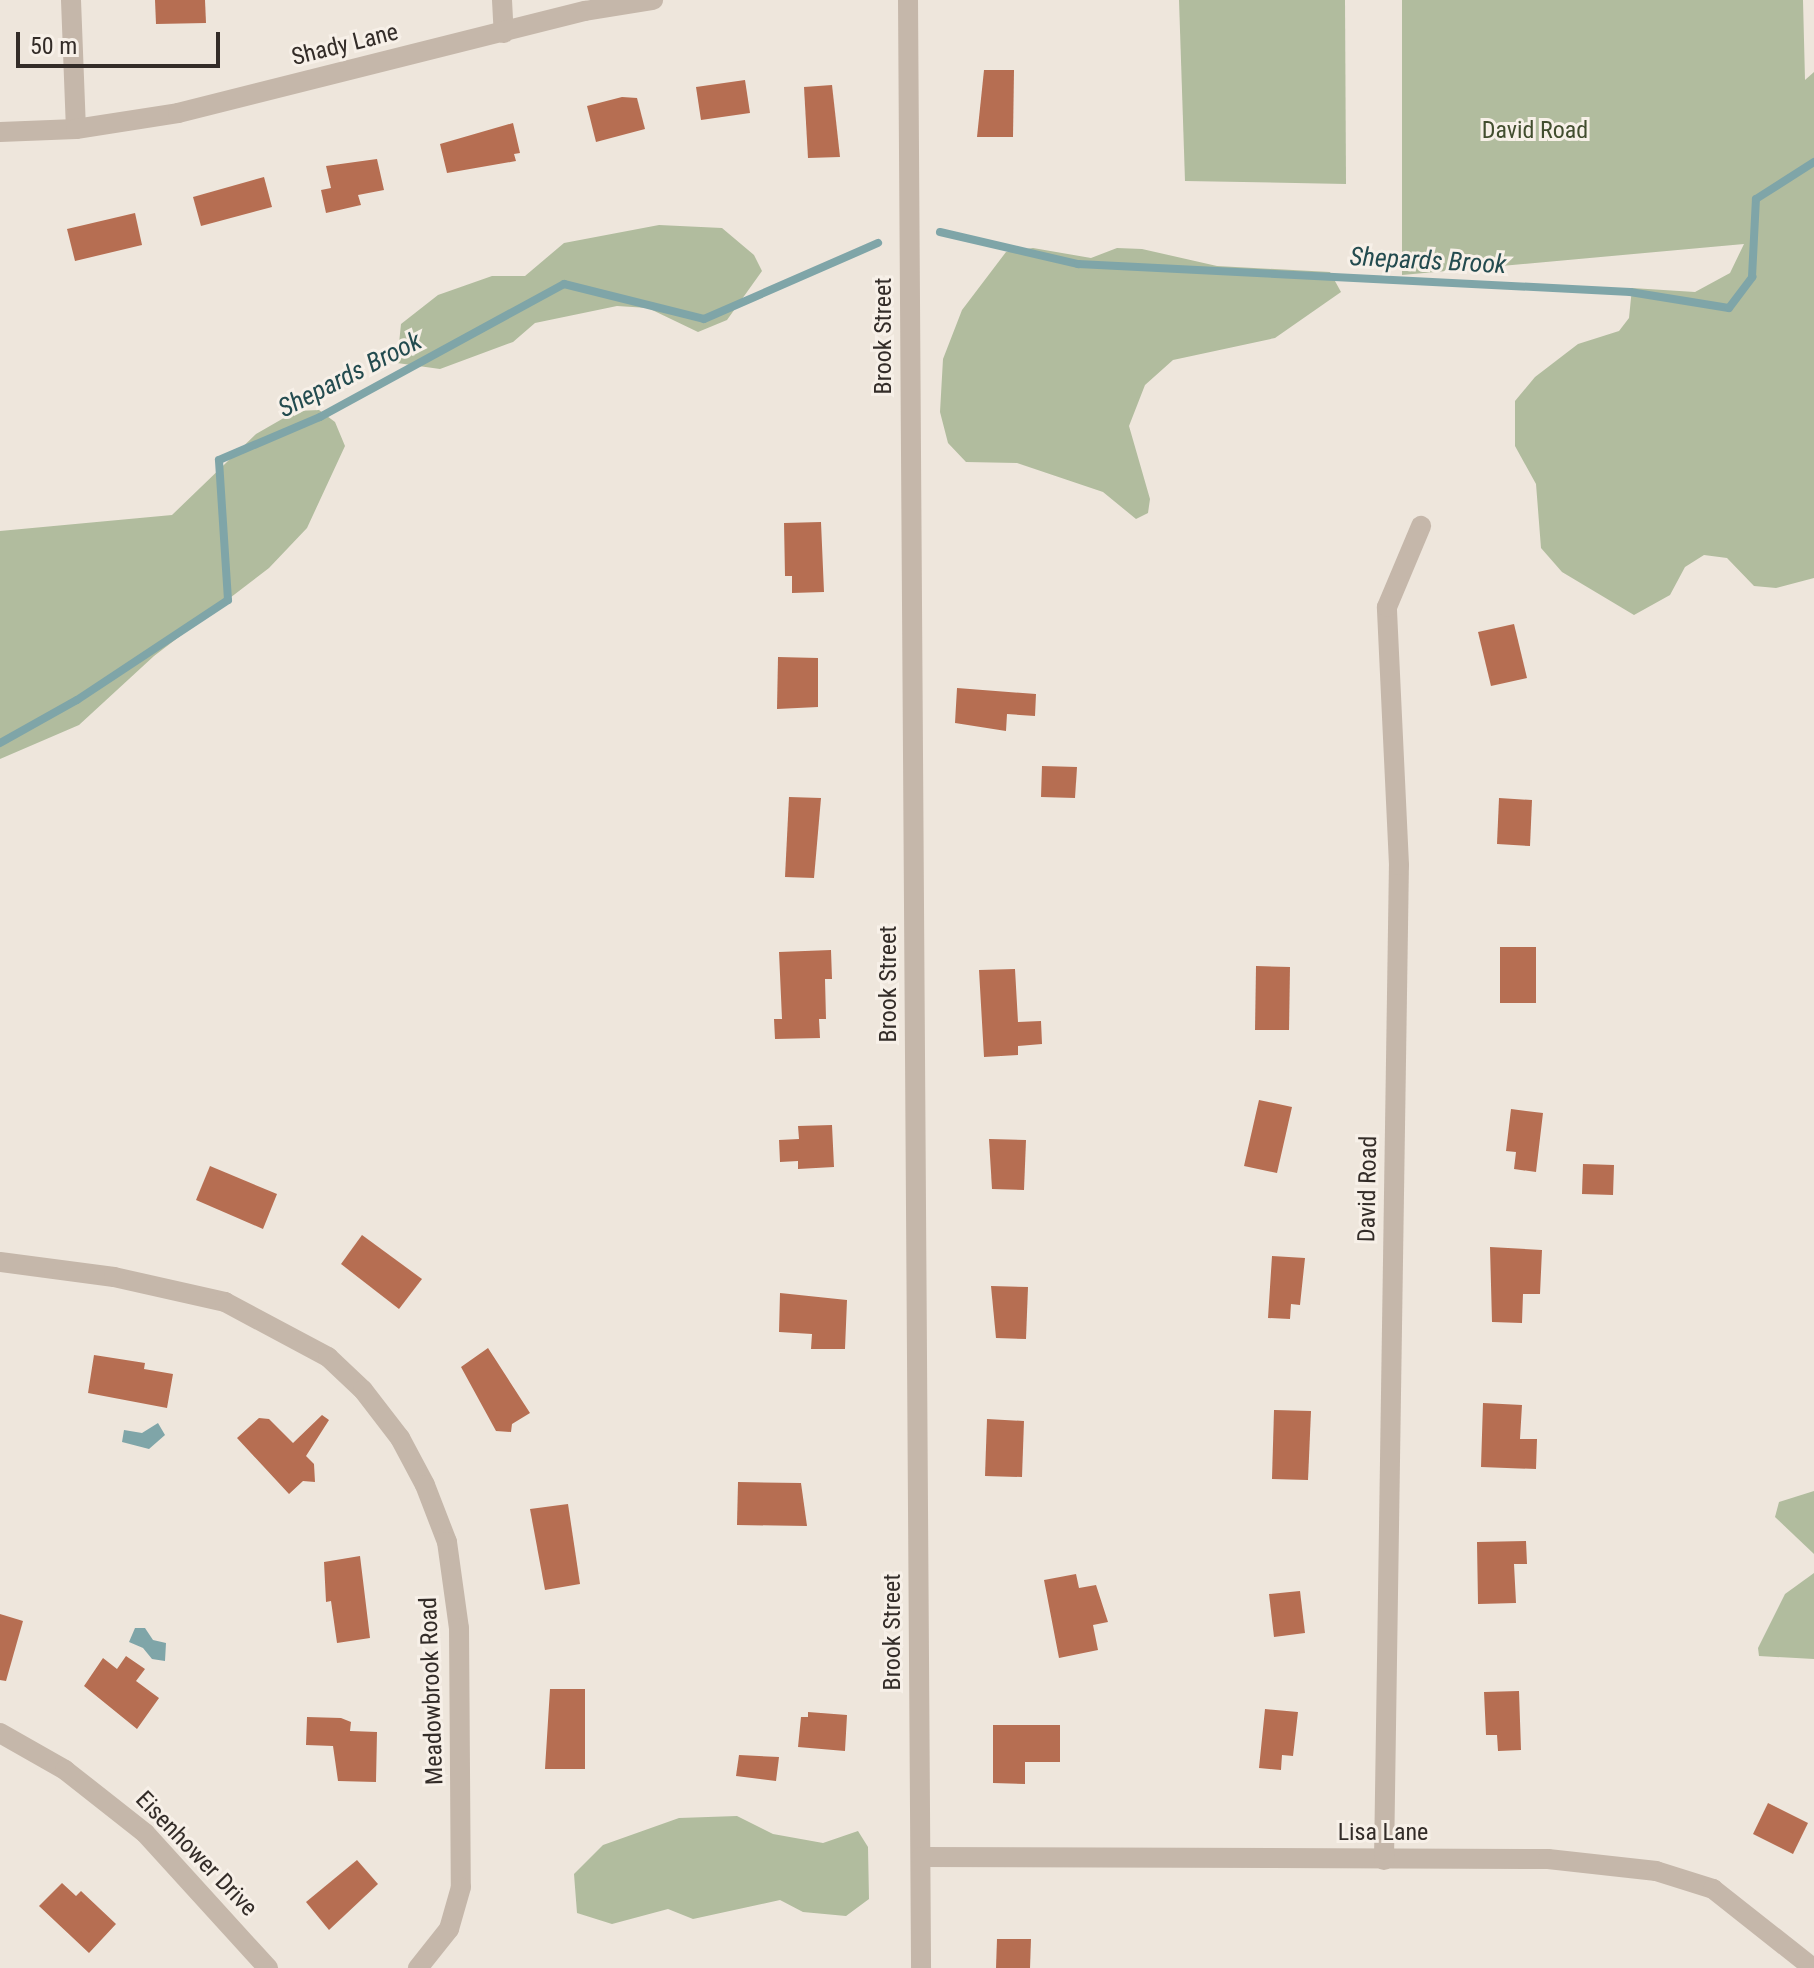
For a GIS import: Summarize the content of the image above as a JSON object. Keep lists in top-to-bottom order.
{
  "streets": {
    "street": [
      "Shady Lane",
      "Brook Street",
      "David Road",
      "Meadowbrook Road",
      "Lisa Lane",
      "Eisenhower Drive"
    ]
  },
  "crossings": [
    ["Brook Street", "Lisa Lane"],
    ["David Road", "Lisa Lane"]
  ],
  "water": ["Shepards Brook"],
  "parks": ["David Road"],
  "scale_bar": "50 m"
}
